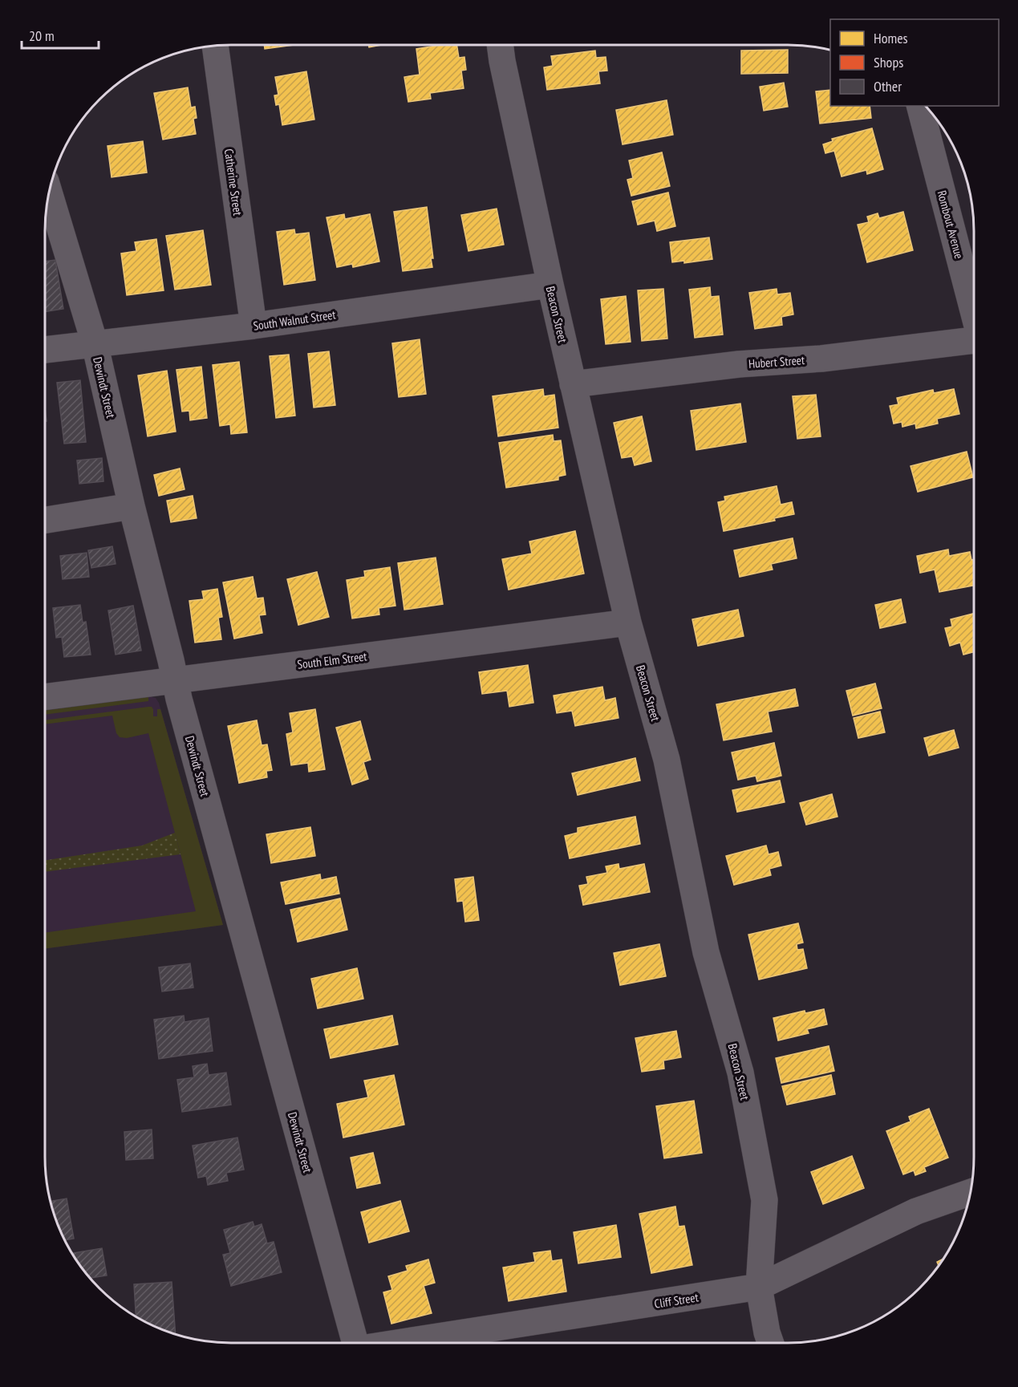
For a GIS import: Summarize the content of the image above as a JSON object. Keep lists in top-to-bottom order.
{
  "streets": {
    "street": [
      "Catherine Street",
      "Rombout Avenue",
      "Beacon Street",
      "South Walnut Street",
      "Hubert Street",
      "Dewindt Street",
      "South Elm Street",
      "Cliff Street"
    ]
  },
  "crossings": [
    ["Catherine Street", "South Walnut Street"],
    ["Beacon Street", "South Walnut Street"],
    ["Beacon Street", "Hubert Street"],
    ["Beacon Street", "South Elm Street"],
    ["Beacon Street", "Cliff Street"],
    ["South Walnut Street", "Dewindt Street"],
    ["Dewindt Street", "South Elm Street"]
  ],
  "legend": ["Homes", "Shops", "Other"],
  "scale_bar": "20 m"
}
